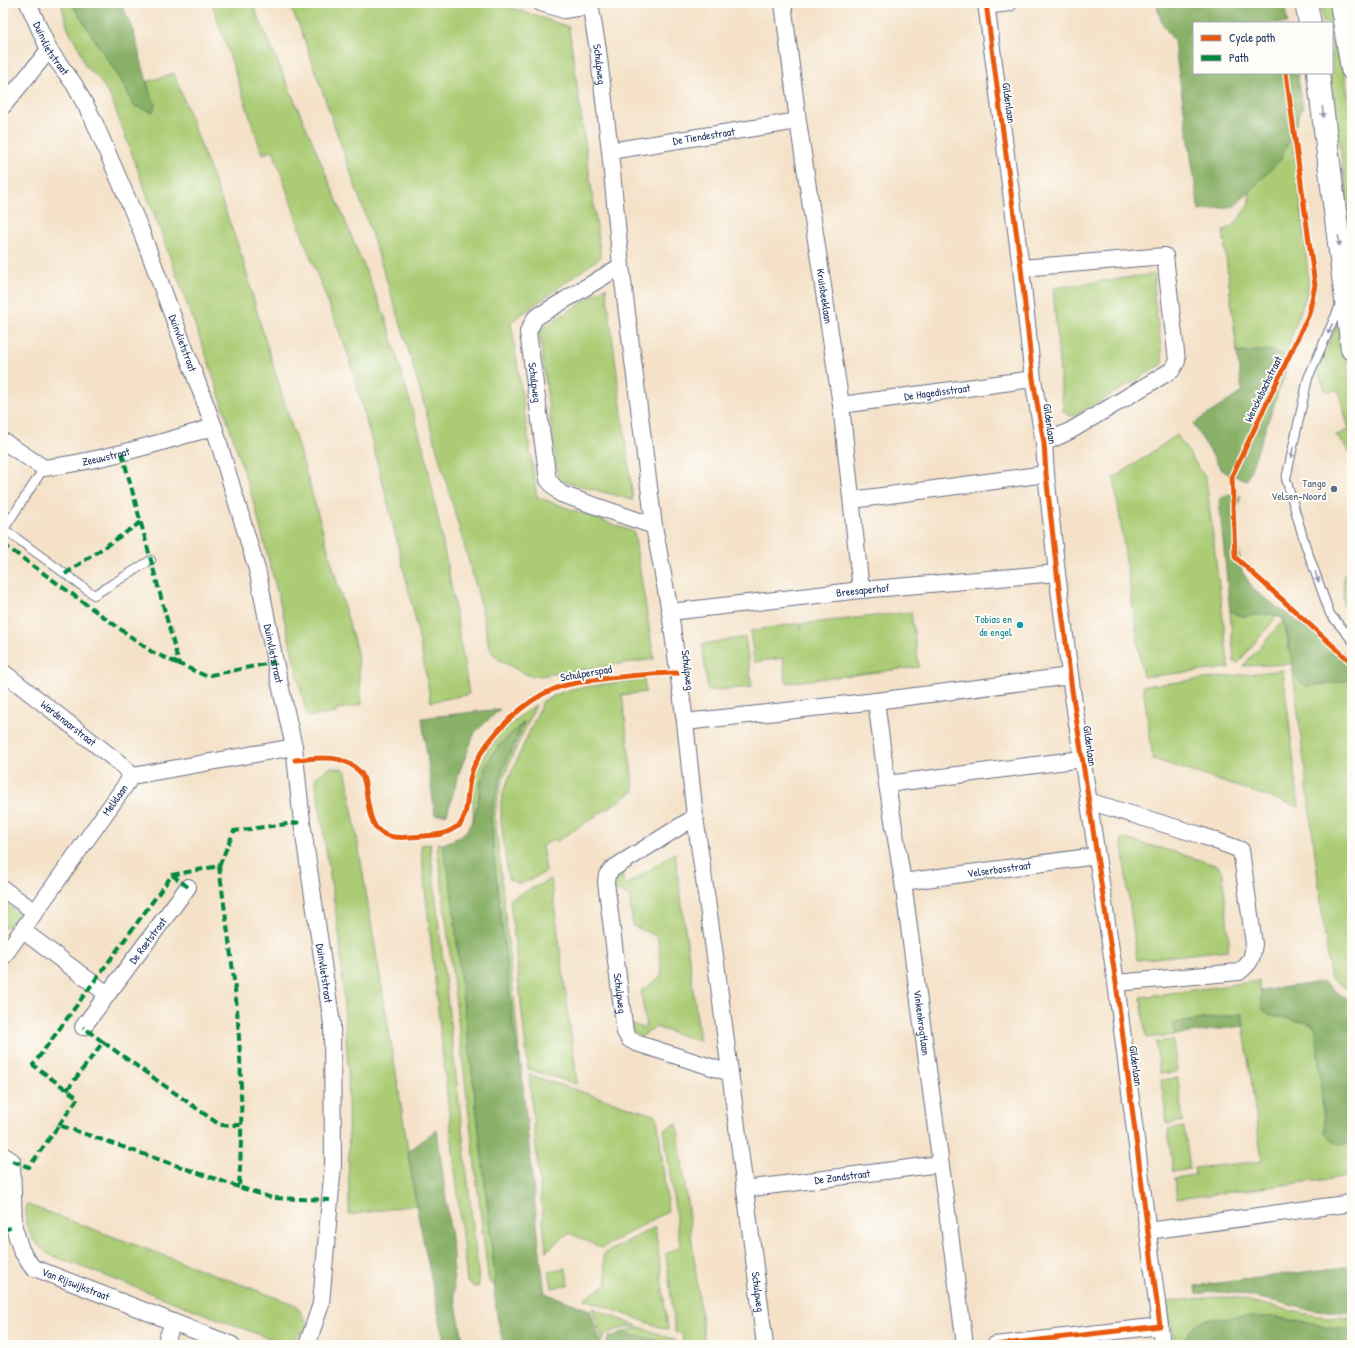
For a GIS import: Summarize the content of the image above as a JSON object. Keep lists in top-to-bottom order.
{
  "streets": {
    "street": [
      "Duinvlietstraat",
      "Schulpweg",
      "Gildenlaan",
      "De Tiendestraat",
      "Kruisbeeklaan",
      "De Hagedisstraat",
      "Zeeuwstraat",
      "Breesaperhof",
      "Wardenaarstraat",
      "Melklaan",
      "Velserbosstraat",
      "De Raetstraat",
      "Vinkenkrogtlaan",
      "De Zandstraat",
      "Van Rijswijkstraat"
    ],
    "cycle path": ["Wenckebachstraat", "Schulperspad"]
  },
  "crossings": [
    ["Duinvlietstraat", "Zeeuwstraat"],
    ["Duinvlietstraat", "Melklaan"],
    ["Schulpweg", "De Tiendestraat"],
    ["Schulpweg", "Breesaperhof"],
    ["Schulpweg", "De Zandstraat"],
    ["Gildenlaan", "De Hagedisstraat"],
    ["Gildenlaan", "Breesaperhof"],
    ["Gildenlaan", "Velserbosstraat"],
    ["De Tiendestraat", "Kruisbeeklaan"],
    ["Kruisbeeklaan", "De Hagedisstraat"],
    ["Kruisbeeklaan", "Breesaperhof"],
    ["Wardenaarstraat", "Melklaan"],
    ["Velserbosstraat", "Vinkenkrogtlaan"],
    ["Vinkenkrogtlaan", "De Zandstraat"]
  ],
  "places": ["Tango Velsen-Noord", "Tobias en de engel"],
  "legend": ["Cycle path", "Path"]
}
